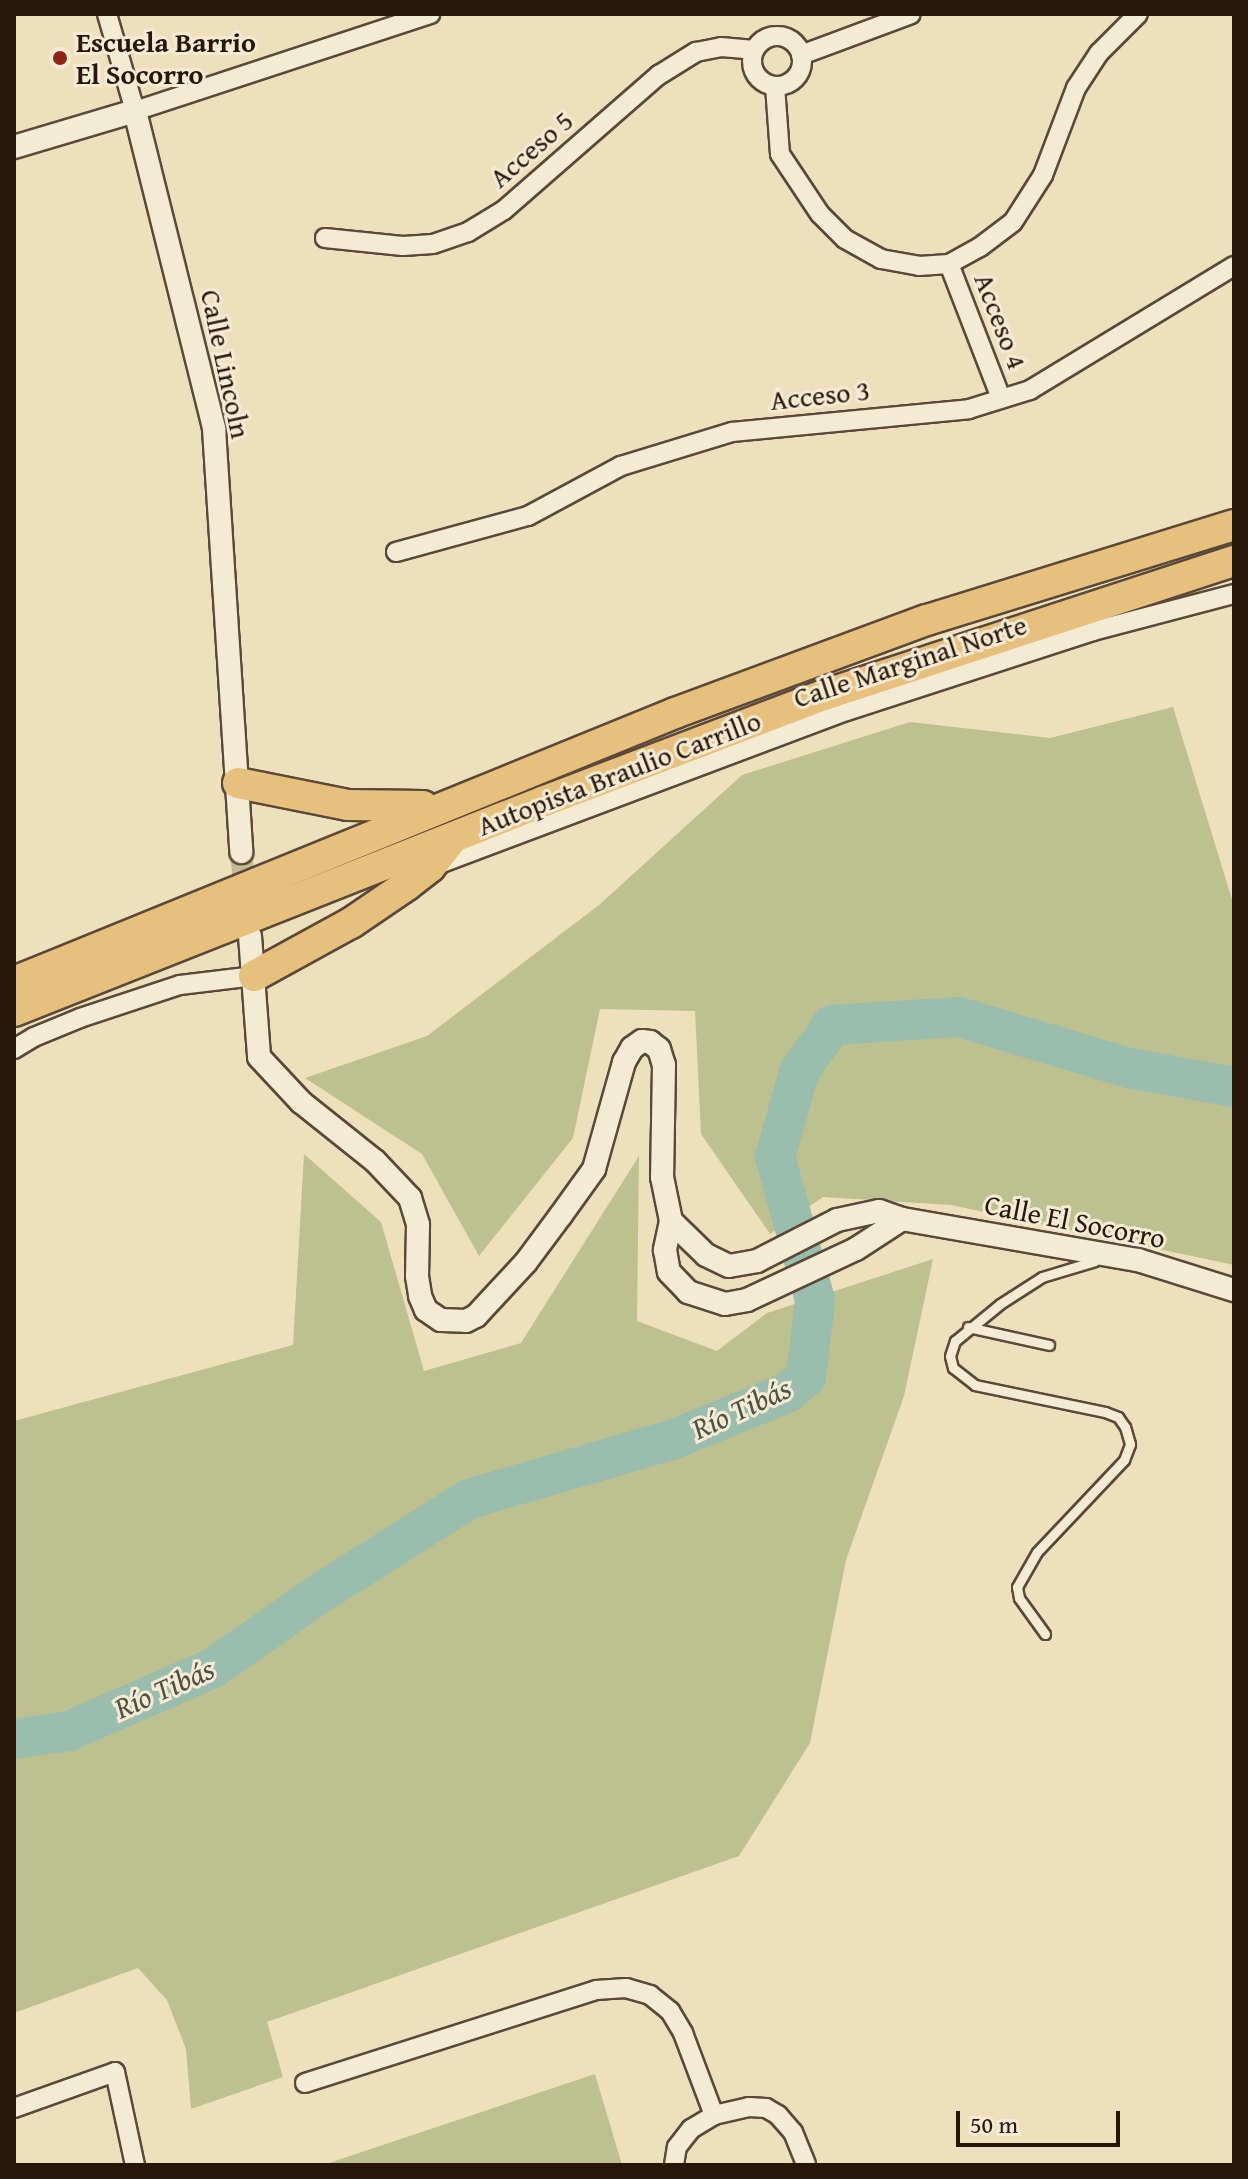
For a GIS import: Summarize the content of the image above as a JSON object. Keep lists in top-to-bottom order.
{
  "streets": {
    "highway": ["Autopista Braulio Carrillo"],
    "street": [
      "Acceso 5",
      "Acceso 4",
      "Calle Lincoln",
      "Acceso 3",
      "Calle Marginal Norte",
      "Calle El Socorro"
    ]
  },
  "crossings": [
    ["Acceso 4", "Acceso 3"]
  ],
  "water": ["Río Tibás"],
  "places": ["Escuela Barrio El Socorro"],
  "scale_bar": "50 m"
}
